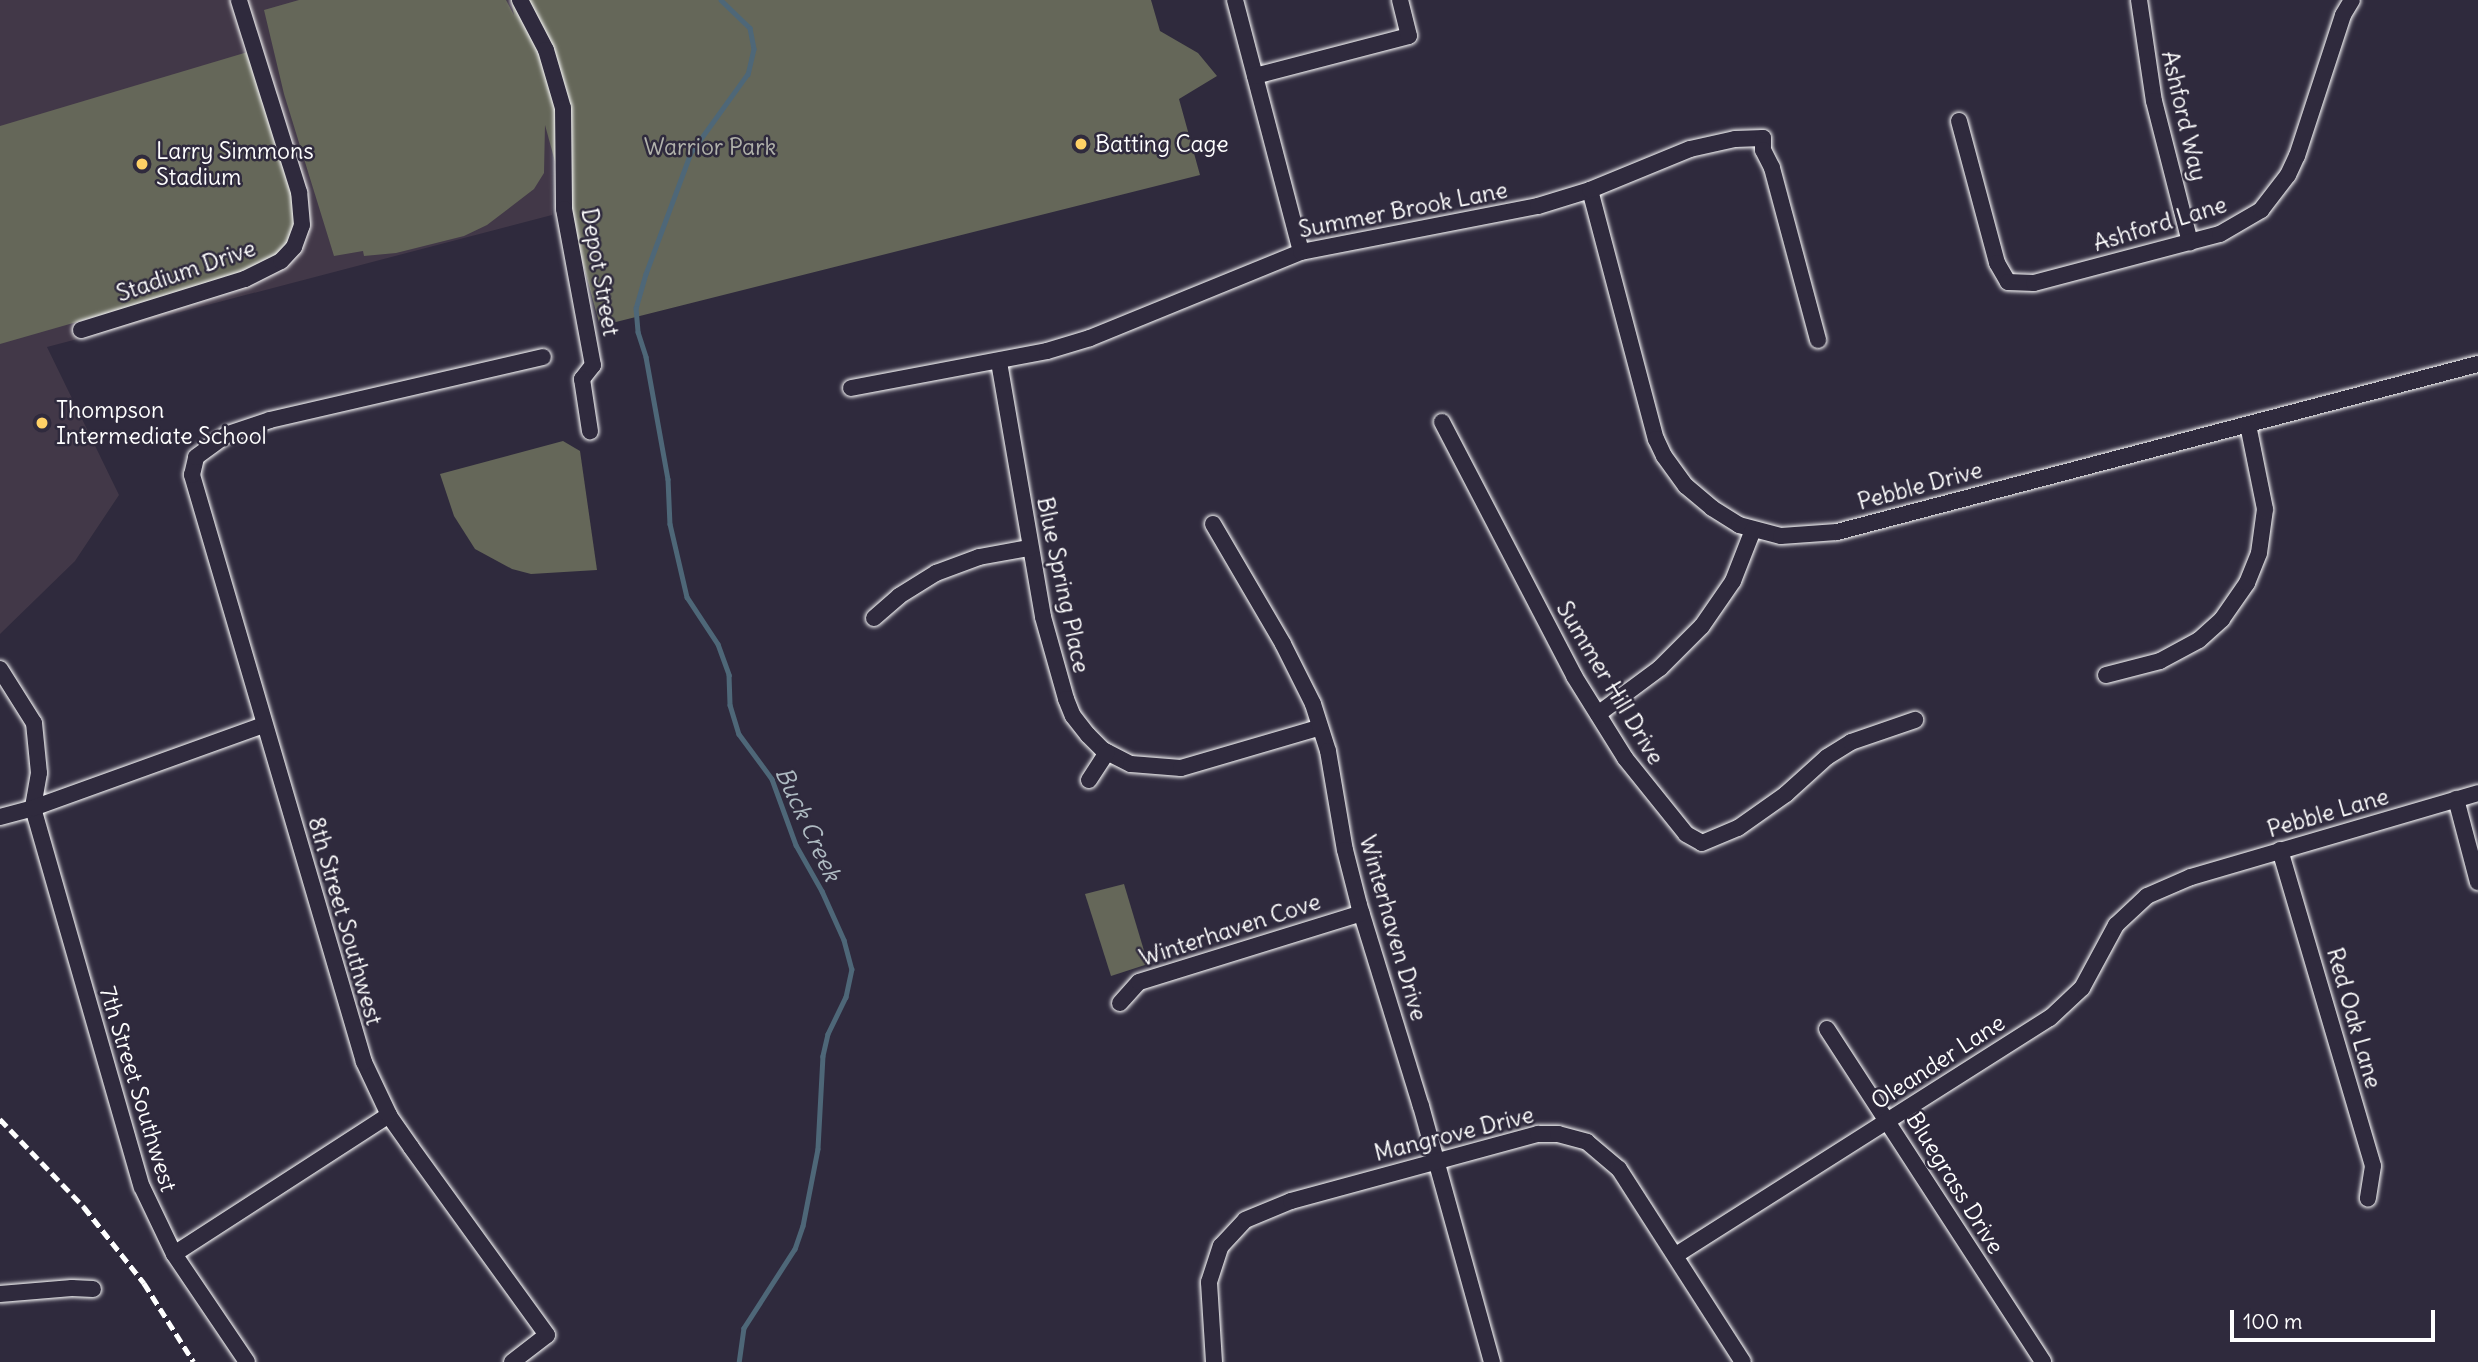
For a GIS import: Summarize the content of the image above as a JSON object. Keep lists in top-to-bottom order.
{
  "streets": {
    "street": [
      "Ashford Way",
      "Summer Brook Lane",
      "Ashford Lane",
      "Stadium Drive",
      "Depot Street",
      "Pebble Drive",
      "Blue Spring Place",
      "Summer Hill Drive",
      "Pebble Lane",
      "8th Street Southwest",
      "Winterhaven Drive",
      "Winterhaven Cove",
      "Red Oak Lane",
      "Oleander Lane",
      "7th Street Southwest",
      "Mangrove Drive",
      "Bluegrass Drive"
    ]
  },
  "crossings": [
    ["Ashford Way", "Ashford Lane"],
    ["Summer Brook Lane", "Pebble Drive"],
    ["Summer Brook Lane", "Blue Spring Place"],
    ["Blue Spring Place", "Winterhaven Drive"],
    ["Pebble Lane", "Red Oak Lane"],
    ["Pebble Lane", "Oleander Lane"],
    ["Winterhaven Drive", "Winterhaven Cove"],
    ["Winterhaven Drive", "Mangrove Drive"],
    ["Oleander Lane", "Mangrove Drive"],
    ["Oleander Lane", "Bluegrass Drive"]
  ],
  "water": ["Buck Creek"],
  "parks": ["Warrior Park"],
  "places": ["Batting Cage", "Larry Simmons Stadium", "Thompson Intermediate School"],
  "scale_bar": "100 m"
}
